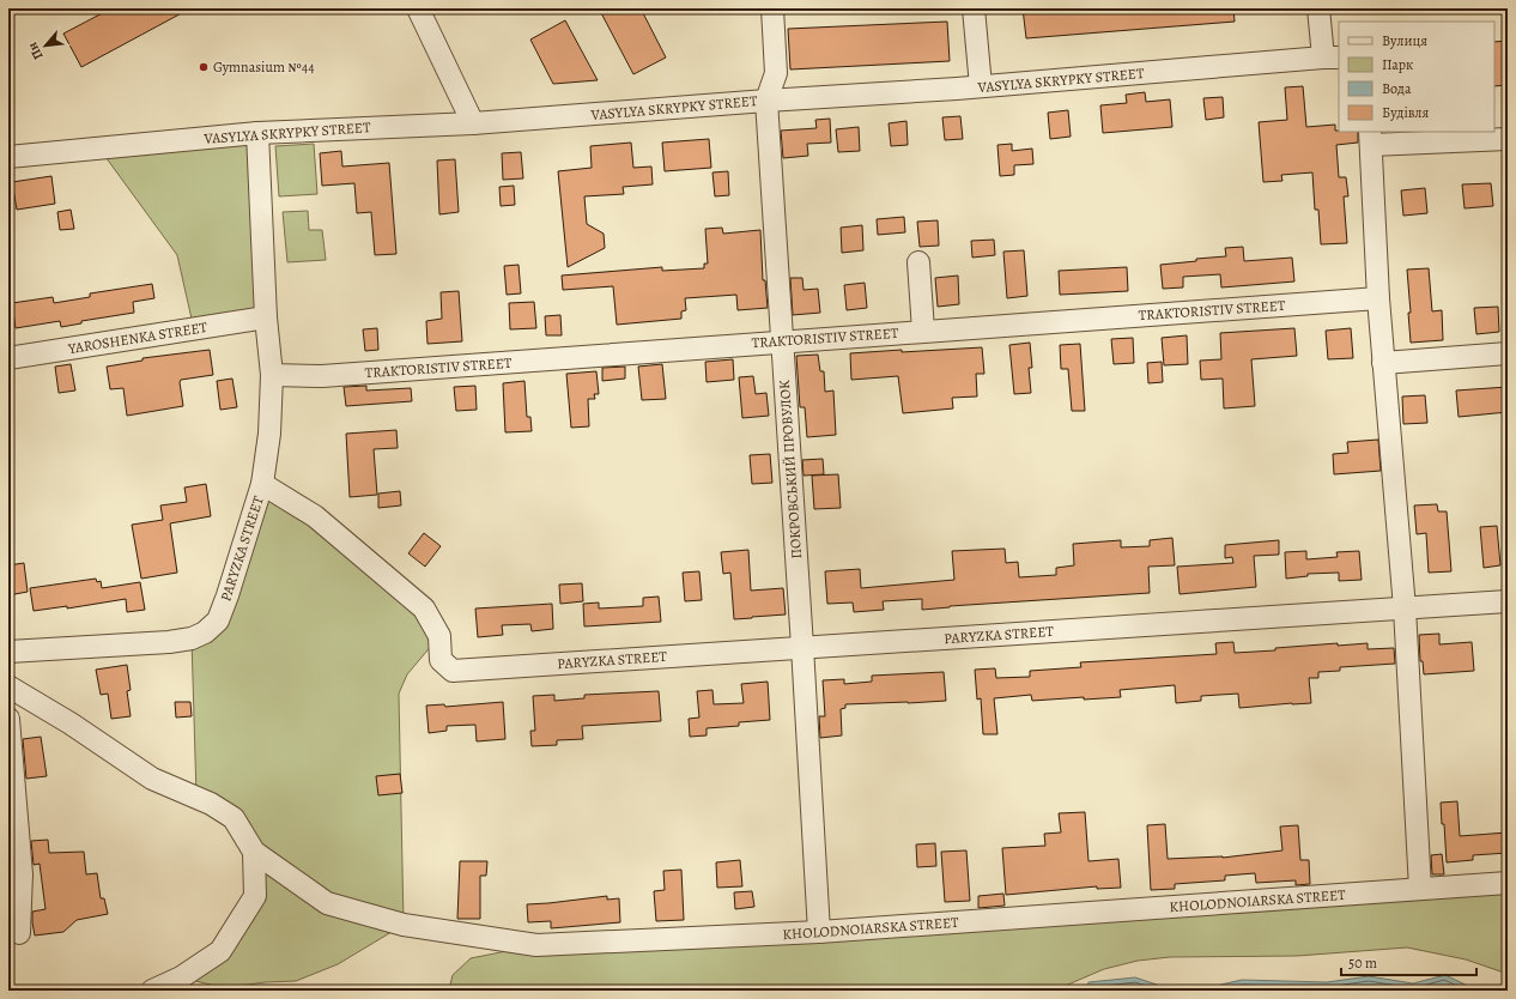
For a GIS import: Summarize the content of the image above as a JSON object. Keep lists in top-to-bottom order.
{
  "streets": {
    "street": [
      "VASYLYA SKRYPKY STREET",
      "TRAKTORISTIV STREET",
      "YAROSHENKA STREET",
      "ПОКРОВСЬКИЙ ПРОВУЛОК",
      "PARYZKA STREET",
      "KHOLODNOIARSKA STREET"
    ]
  },
  "crossings": [
    ["VASYLYA SKRYPKY STREET", "ПОКРОВСЬКИЙ ПРОВУЛОК"],
    ["TRAKTORISTIV STREET", "ПОКРОВСЬКИЙ ПРОВУЛОК"],
    ["ПОКРОВСЬКИЙ ПРОВУЛОК", "PARYZKA STREET"],
    ["ПОКРОВСЬКИЙ ПРОВУЛОК", "KHOLODNOIARSKA STREET"]
  ],
  "places": ["Gymnasium №44"],
  "legend": [
    "Вулиця",
    "Парк",
    "Вода",
    "Будівля"
  ],
  "scale_bar": "50 m",
  "north": "bottom left"
}
